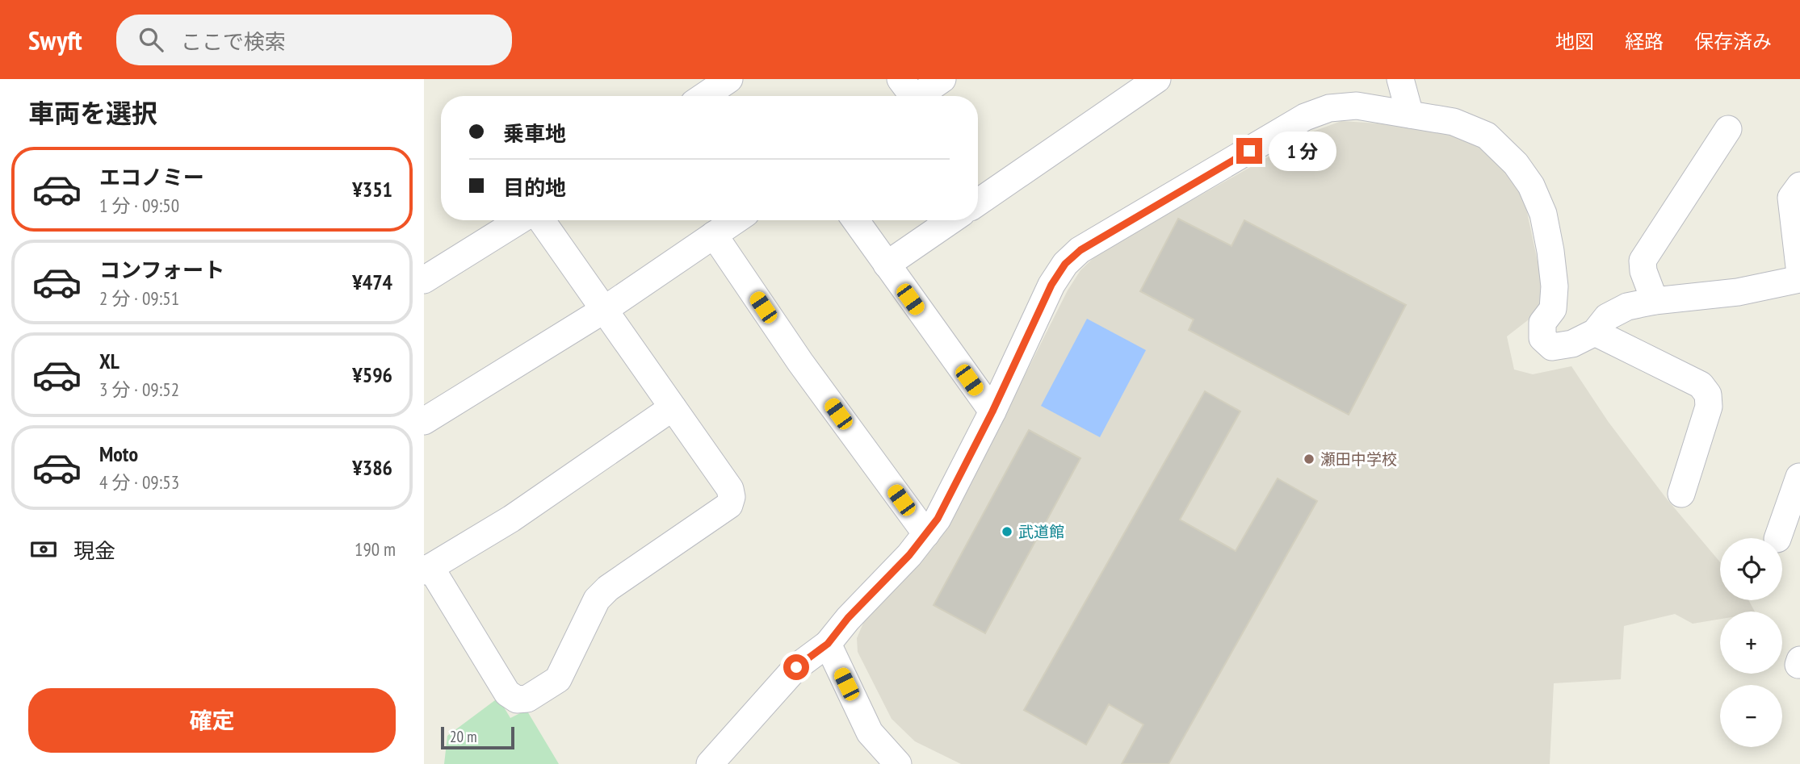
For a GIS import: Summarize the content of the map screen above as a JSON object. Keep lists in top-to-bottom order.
{
  "places": ["瀬田中学校", "武道館"],
  "scale_bar": "20 m",
  "page": {
    "header": "Swyft",
    "search": "ここで検索",
    "nav": ["地図", "経路", "保存済み"],
    "heading": "車両を選択",
    "banner": ["乗車地", "目的地"],
    "bubble": "1 分",
    "list": [
      {
        "name": "エコノミー",
        "note": "1 分 · 09:50",
        "value": "¥351"
      },
      {
        "name": "コンフォート",
        "note": "2 分 · 09:51",
        "value": "¥474"
      },
      {
        "name": "XL",
        "note": "3 分 · 09:52",
        "value": "¥596"
      },
      {
        "name": "Moto",
        "note": "4 分 · 09:53",
        "value": "¥386"
      }
    ],
    "pay": ["現金", "190 m"],
    "map_buttons": ["+", "−"],
    "buttons": "確定",
    "scale": "20 m"
  }
}
